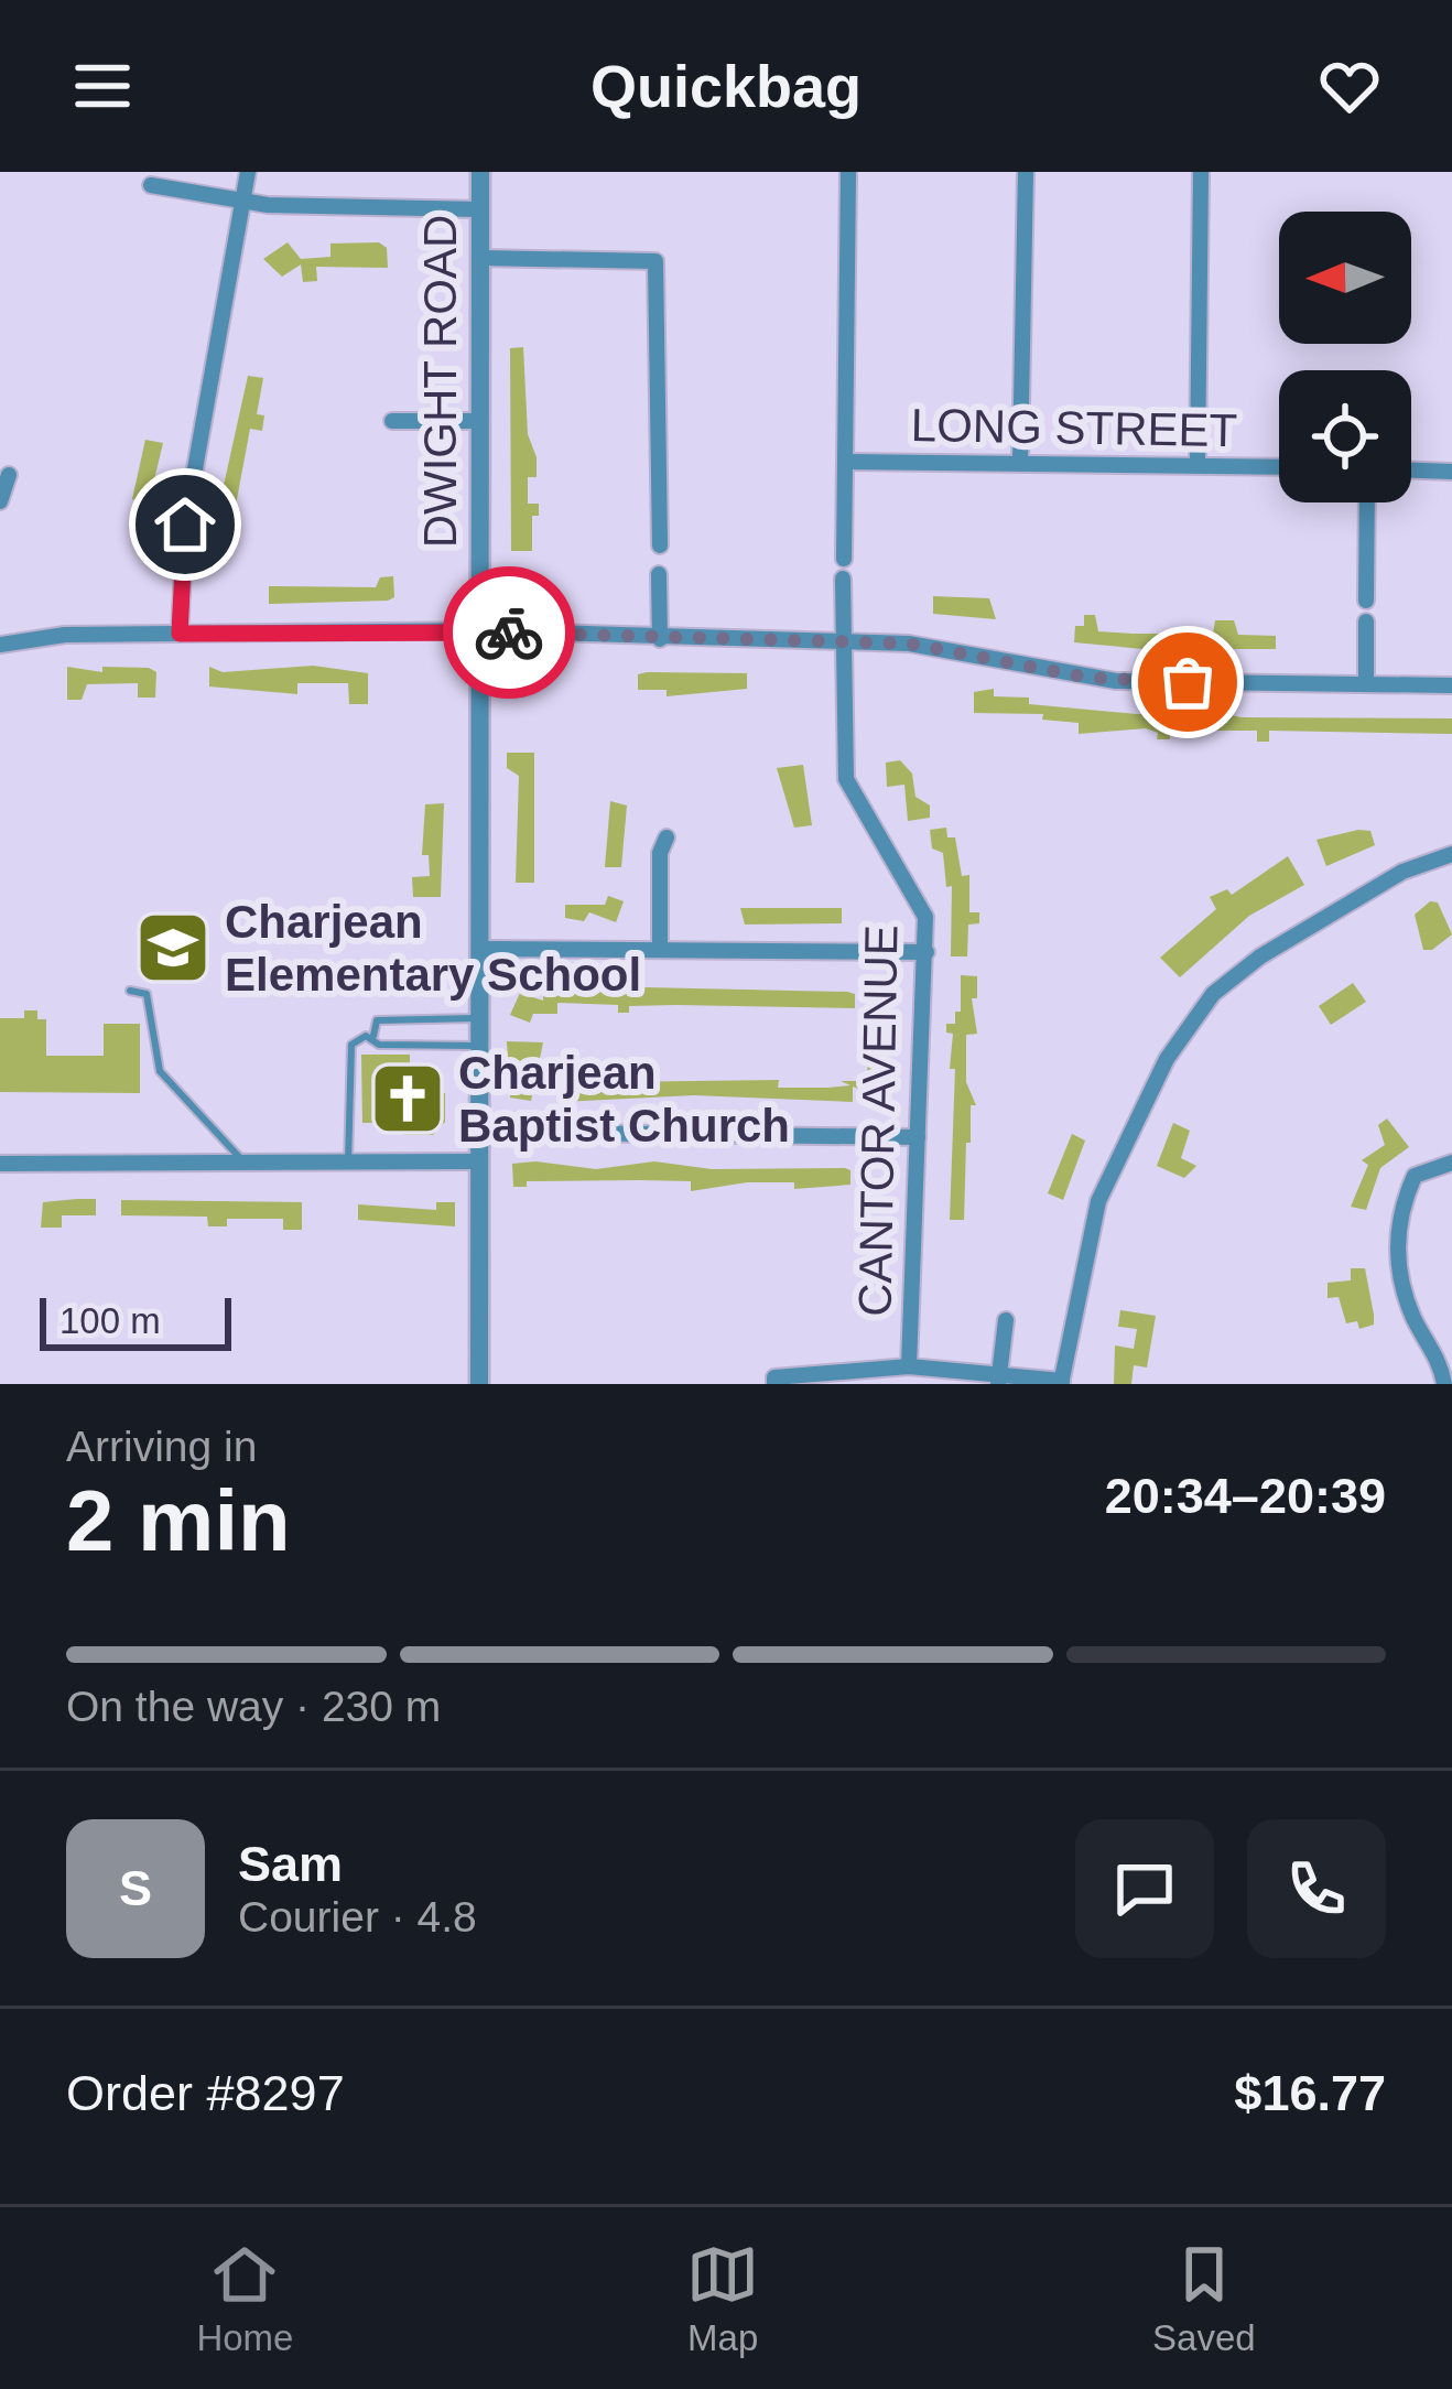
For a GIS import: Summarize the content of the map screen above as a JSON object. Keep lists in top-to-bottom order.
{
  "streets": {
    "street": ["DWIGHT ROAD", "LONG STREET", "CANTOR AVENUE"]
  },
  "places": {
    "school or university": ["Charjean Elementary School"],
    "church": ["Charjean Baptist Church"]
  },
  "scale_bar": "100 m",
  "north": "left",
  "page": {
    "header": "Quickbag",
    "scale": "100 m",
    "heading": ["2 min", "Arriving in", "20:34–20:39"],
    "panel": [
      "Sam",
      "Courier · 4.8",
      "Order #8297",
      "$16.77"
    ],
    "bar": "On the way · 230 m",
    "round": "S",
    "tabs": ["Home", "Map", "Saved"]
  }
}
